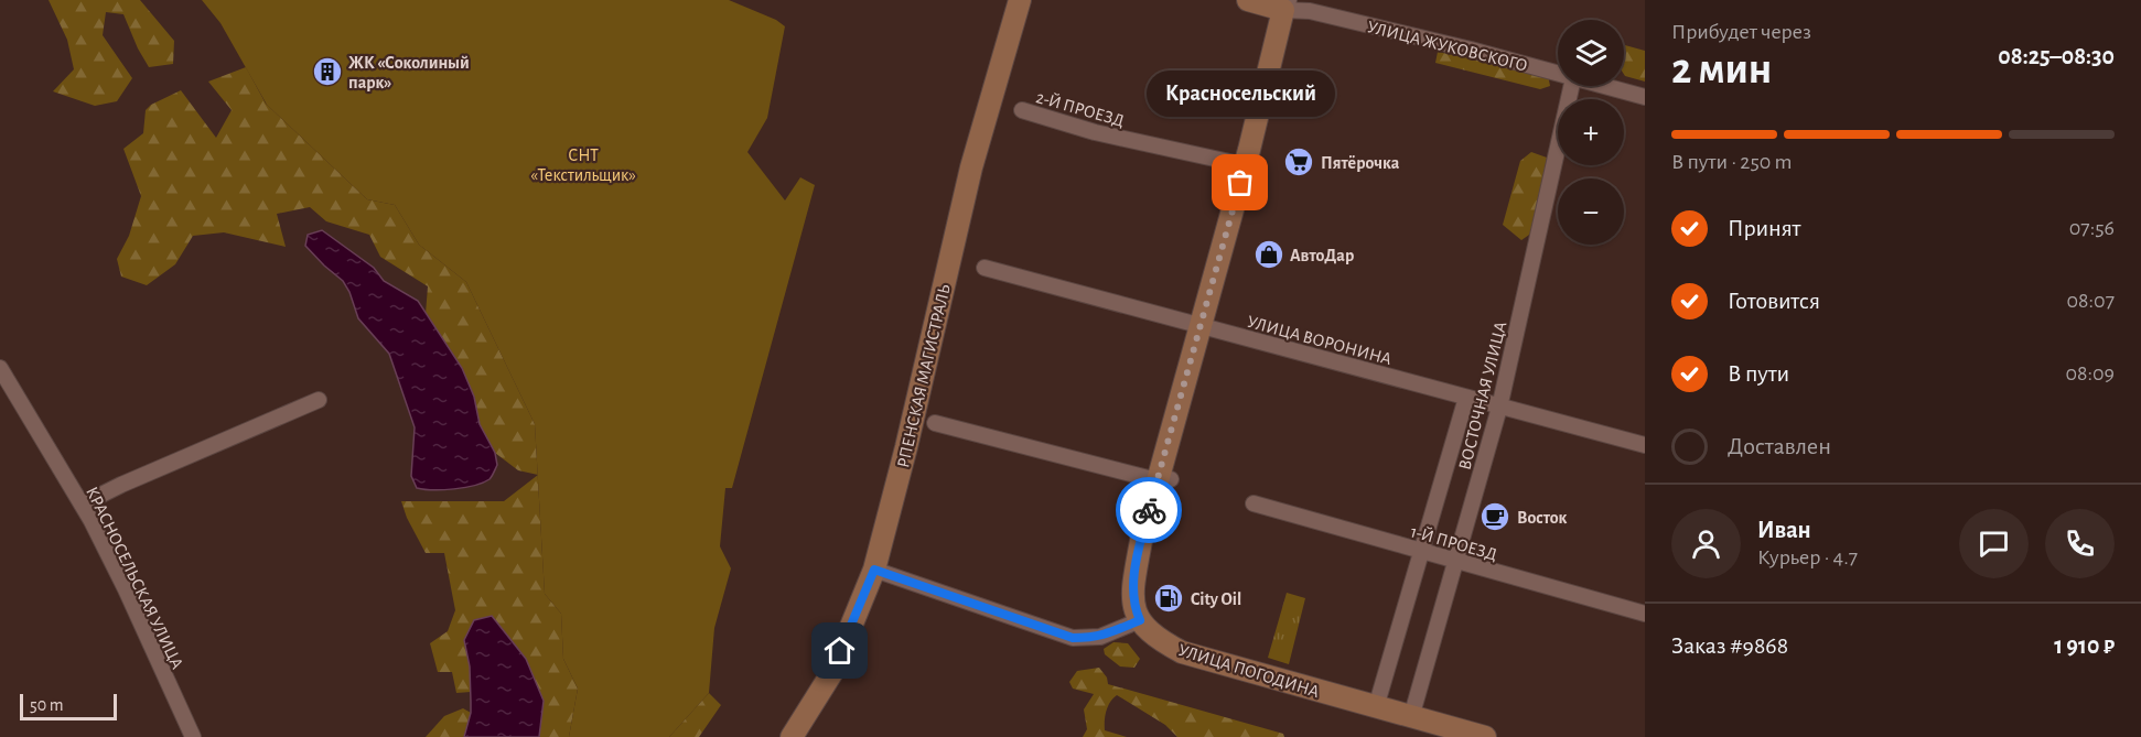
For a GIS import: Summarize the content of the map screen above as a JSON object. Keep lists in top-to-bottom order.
{
  "streets": {
    "street": [
      "УЛИЦА ЖУКОВСКОГО",
      "2-Й ПРОЕЗД",
      "УЛИЦА ВОРОНИНА",
      "РПЕНСКАЯ МАГИСТРАЛЬ",
      "ВОСТОЧНАЯ УЛИЦА",
      "1-Й ПРОЕЗД",
      "КРАСНОСЕЛЬСКАЯ УЛИЦА",
      "УЛИЦА ПОГОДИНА"
    ]
  },
  "crossings": [
    ["УЛИЦА ВОРОНИНА", "ВОСТОЧНАЯ УЛИЦА"],
    ["ВОСТОЧНАЯ УЛИЦА", "1-Й ПРОЕЗД"],
    ["ВОСТОЧНАЯ УЛИЦА", "УЛИЦА ПОГОДИНА"]
  ],
  "parks": ["СНТ «Текстильщик»"],
  "places": {
    "building": ["ЖК «Соколиный парк»"],
    "supermarket": ["Пятёрочка"],
    "other": ["Красносельский"],
    "shop": ["АвтоДар"],
    "cafe": ["Восток"],
    "fuel station": ["City Oil"]
  },
  "scale_bar": "50 m",
  "page": {
    "heading": ["2 мин", "Прибудет через", "08:25–08:30"],
    "panel": [
      "Иван",
      "Курьер · 4.7",
      "Заказ #9868",
      "1 910 ₽"
    ],
    "map_buttons": ["+", "−"],
    "bubble": "Красносельский",
    "bar": "В пути · 250 m",
    "list": [
      ["Принят", "07:56"],
      ["Готовится", "08:07"],
      ["В пути", "08:09"],
      "Доставлен"
    ],
    "scale": "50 m"
  }
}
